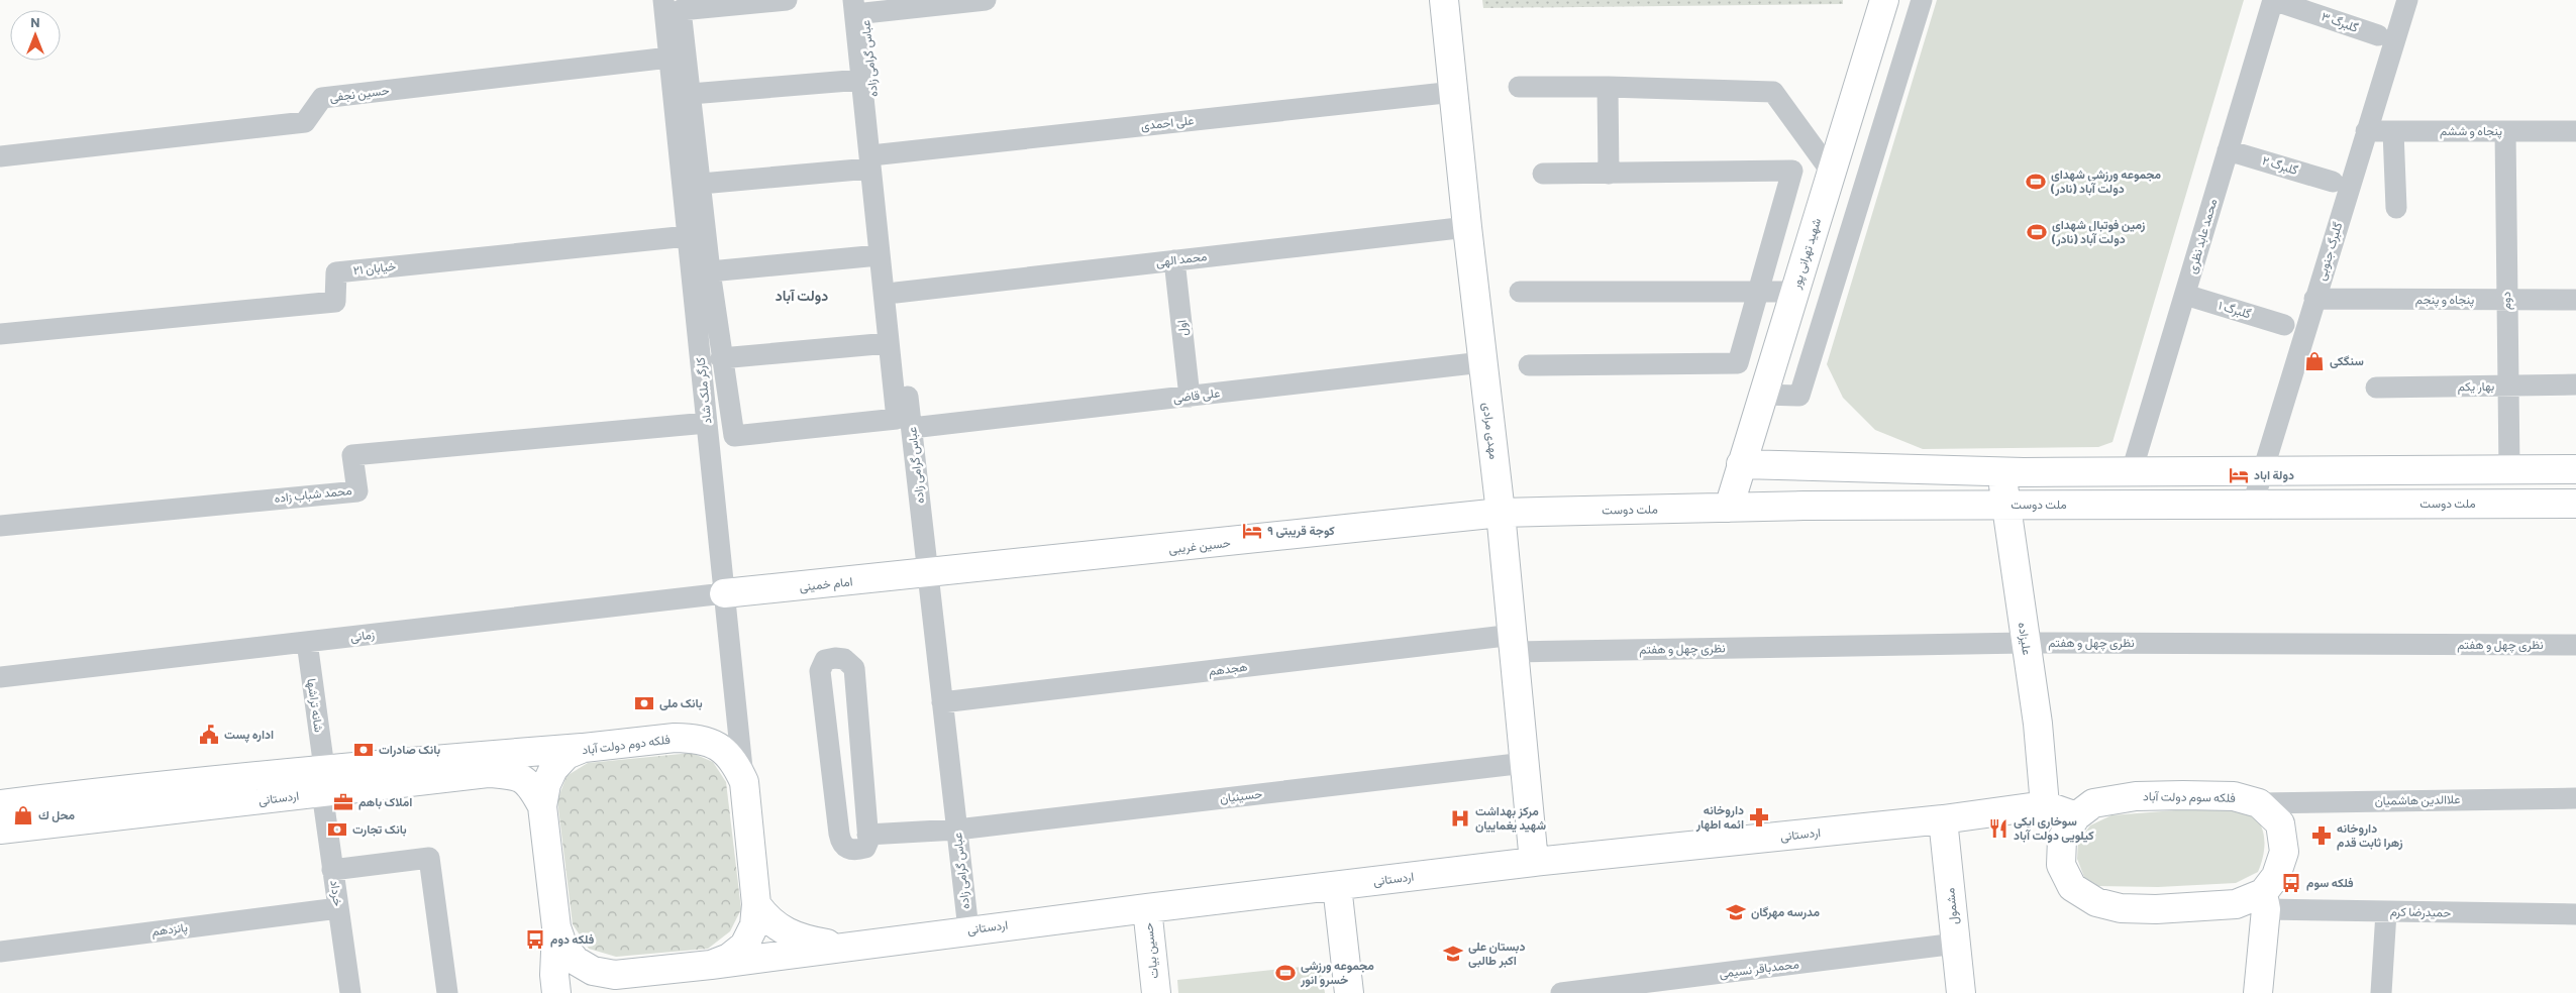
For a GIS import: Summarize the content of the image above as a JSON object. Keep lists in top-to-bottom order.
{
  "streets": {
    "street": [
      "گلبرگ ۳",
      "عباس گرامی زاده",
      "حسین نجفی",
      "علی احمدی",
      "پنجاه و ششم",
      "گلبرگ ۲",
      "محمد عابد نظری",
      "گلبرگ جنوبی",
      "شهید تهرانی پور",
      "محمد الهی",
      "خیابان ۲۱",
      "پنجاه و پنجم",
      "دوم",
      "گلبرگ ۱",
      "اول",
      "بهار یکم",
      "کارگر ملک شاد",
      "علی قاضی",
      "مهدی مرادی",
      "محمد شباب زاده",
      "ملت دوست",
      "حسین غریبی",
      "امام خمینی",
      "زمانی",
      "علیزاده",
      "نظری چهل و هفتم",
      "هجدهم",
      "شانه تراشها",
      "فلکه دوم دولت آباد",
      "حسینیان",
      "فلکه سوم دولت آباد",
      "اردستانی",
      "علاالدین هاشمیان",
      "خرداد",
      "مشمول",
      "حمیدرضا کرم",
      "پانزدهم",
      "حسین بیات",
      "محمدباقر نسیمی"
    ]
  },
  "crossings": [
    ["گلبرگ ۳", "محمد عابد نظری"],
    ["عباس گرامی زاده", "علی احمدی"],
    ["عباس گرامی زاده", "محمد الهی"],
    ["عباس گرامی زاده", "علی قاضی"],
    ["عباس گرامی زاده", "حسین غریبی"],
    ["عباس گرامی زاده", "امام خمینی"],
    ["عباس گرامی زاده", "هجدهم"],
    ["عباس گرامی زاده", "حسینیان"],
    ["عباس گرامی زاده", "اردستانی"],
    ["حسین نجفی", "کارگر ملک شاد"],
    ["علی احمدی", "مهدی مرادی"],
    ["پنجاه و ششم", "گلبرگ جنوبی"],
    ["پنجاه و ششم", "دوم"],
    ["گلبرگ ۲", "محمد عابد نظری"],
    ["محمد عابد نظری", "گلبرگ ۱"],
    ["گلبرگ جنوبی", "پنجاه و پنجم"],
    ["گلبرگ جنوبی", "ملت دوست"],
    ["شهید تهرانی پور", "ملت دوست"],
    ["محمد الهی", "اول"],
    ["محمد الهی", "مهدی مرادی"],
    ["خیابان ۲۱", "کارگر ملک شاد"],
    ["پنجاه و پنجم", "دوم"],
    ["دوم", "بهار یکم"],
    ["اول", "علی قاضی"],
    ["کارگر ملک شاد", "محمد شباب زاده"],
    ["کارگر ملک شاد", "امام خمینی"],
    ["کارگر ملک شاد", "زمانی"],
    ["کارگر ملک شاد", "فلکه دوم دولت آباد"],
    ["علی قاضی", "مهدی مرادی"],
    ["مهدی مرادی", "ملت دوست"],
    ["مهدی مرادی", "حسین غریبی"],
    ["مهدی مرادی", "نظری چهل و هفتم"],
    ["مهدی مرادی", "هجدهم"],
    ["مهدی مرادی", "حسینیان"],
    ["مهدی مرادی", "اردستانی"],
    ["ملت دوست", "حسین غریبی"],
    ["ملت دوست", "علیزاده"],
    ["حسین غریبی", "امام خمینی"],
    ["امام خمینی", "زمانی"],
    ["زمانی", "شانه تراشها"],
    ["علیزاده", "نظری چهل و هفتم"],
    ["علیزاده", "اردستانی"],
    ["نظری چهل و هفتم", "هجدهم"],
    ["شانه تراشها", "اردستانی"],
    ["شانه تراشها", "خرداد"],
    ["فلکه دوم دولت آباد", "اردستانی"],
    ["فلکه سوم دولت آباد", "اردستانی"],
    ["فلکه سوم دولت آباد", "علاالدین هاشمیان"],
    ["فلکه سوم دولت آباد", "حمیدرضا کرم"],
    ["اردستانی", "خرداد"],
    ["اردستانی", "مشمول"],
    ["اردستانی", "حسین بیات"],
    ["خرداد", "پانزدهم"],
    ["مشمول", "محمدباقر نسیمی"]
  ],
  "districts": ["دولت آباد"],
  "places": {
    "sports": ["مجموعه ورزشی شهدای دولت آباد (نادر)", "زمین فوتبال شهدای دولت آباد (نادر)", "مجموعه ورزشی خسرو انور"],
    "shop": ["سنگکی", "محل ك"],
    "hotel": ["دولة اباد", "۹ کوجة قریبتی"],
    "bank": ["بانک ملی", "بانک صادرات", "بانک تجارت"],
    "public building": ["اداره پست"],
    "office": ["املاک باهم"],
    "pharmacy": ["داروخانه ائمه اطهار", "داروخانه زهرا ثابت قدم"],
    "hospital": ["مرکز بهداشت شهید یغماییان"],
    "restaurant": ["سوخاری ایکی کیلویی دولت آباد"],
    "bus stop": ["فلکه سوم", "فلکه دوم"],
    "school or university": ["مدرسه مهرگان", "دبستان علی اکبر طالبی"]
  },
  "north": "top"
}
